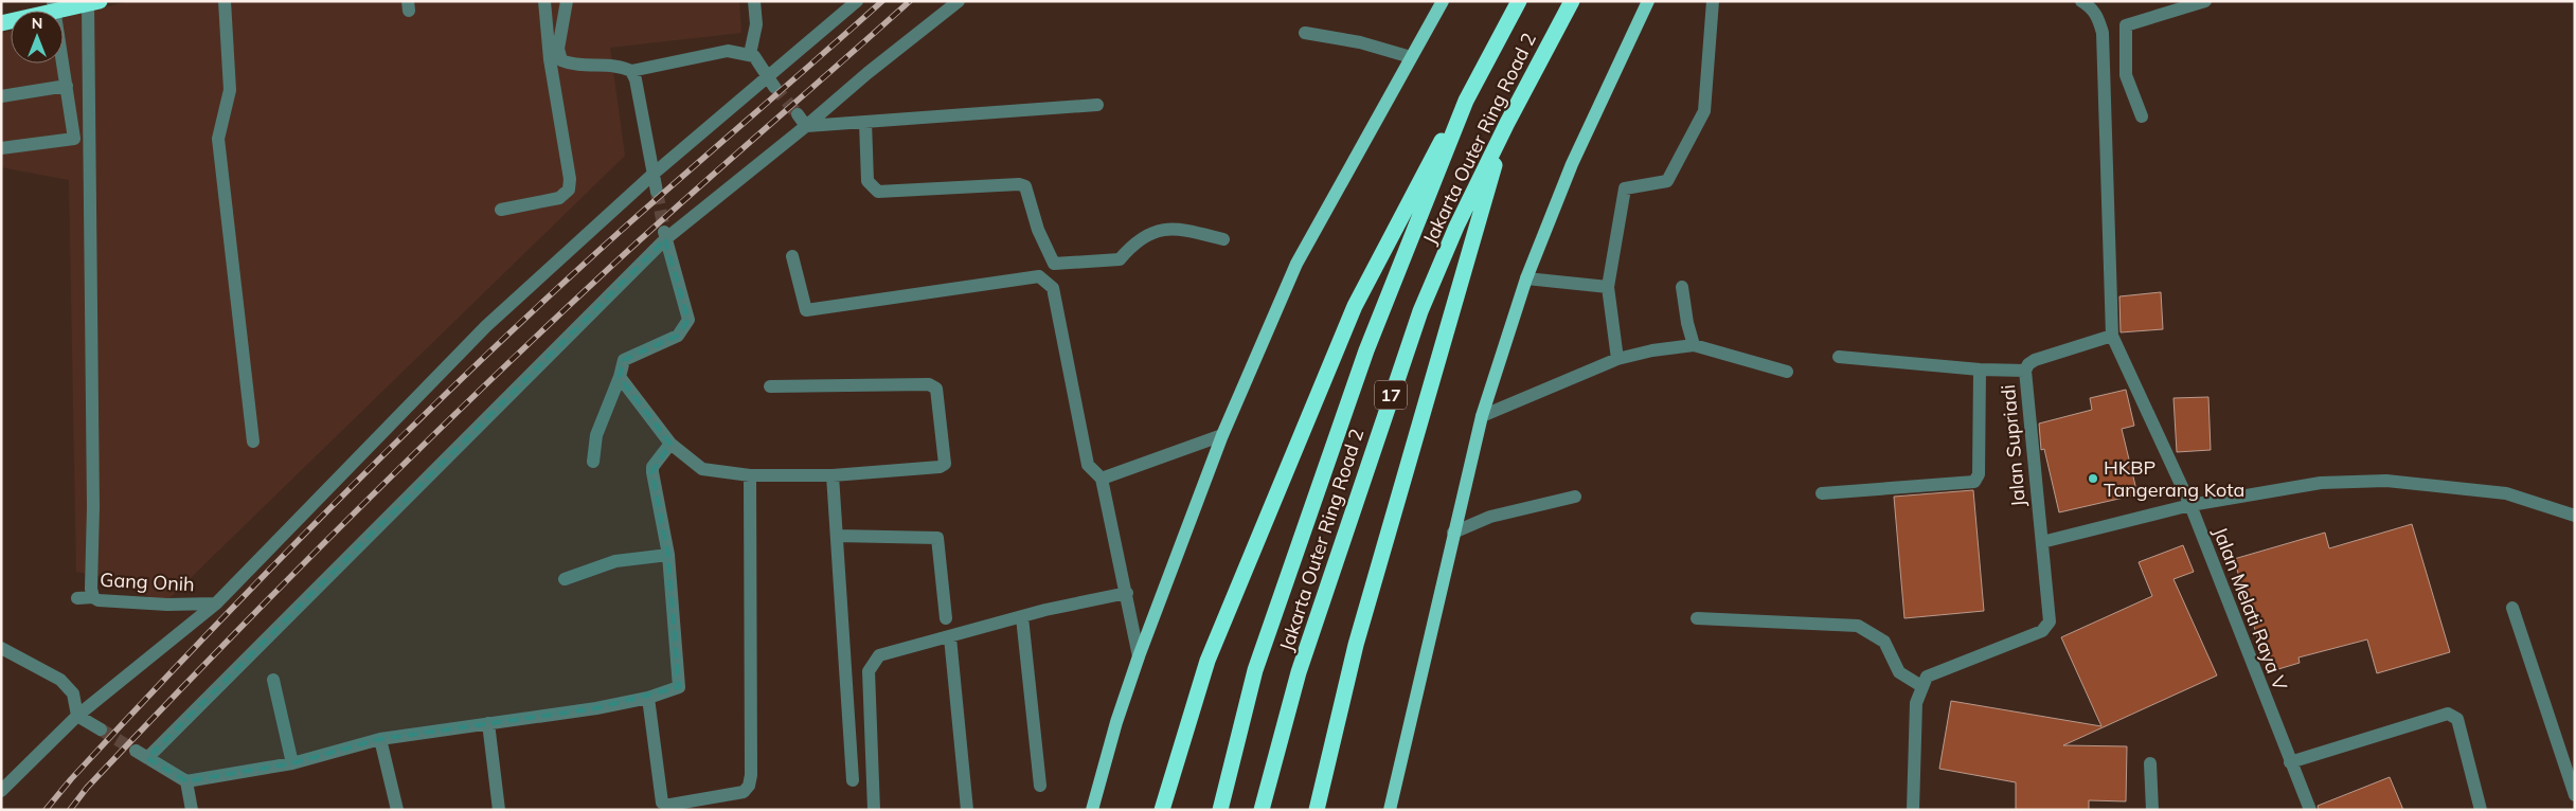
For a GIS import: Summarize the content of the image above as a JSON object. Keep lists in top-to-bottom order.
{
  "streets": {
    "highway": ["Jakarta Outer Ring Road 2", "17"],
    "street": ["Jalan Supriadi", "Gang Onih", "Jalan Melati Raya V"]
  },
  "crossings": [
    ["Jalan Supriadi", "Jalan Melati Raya V"]
  ],
  "places": ["HKBP Tangerang Kota"],
  "north": "top"
}
